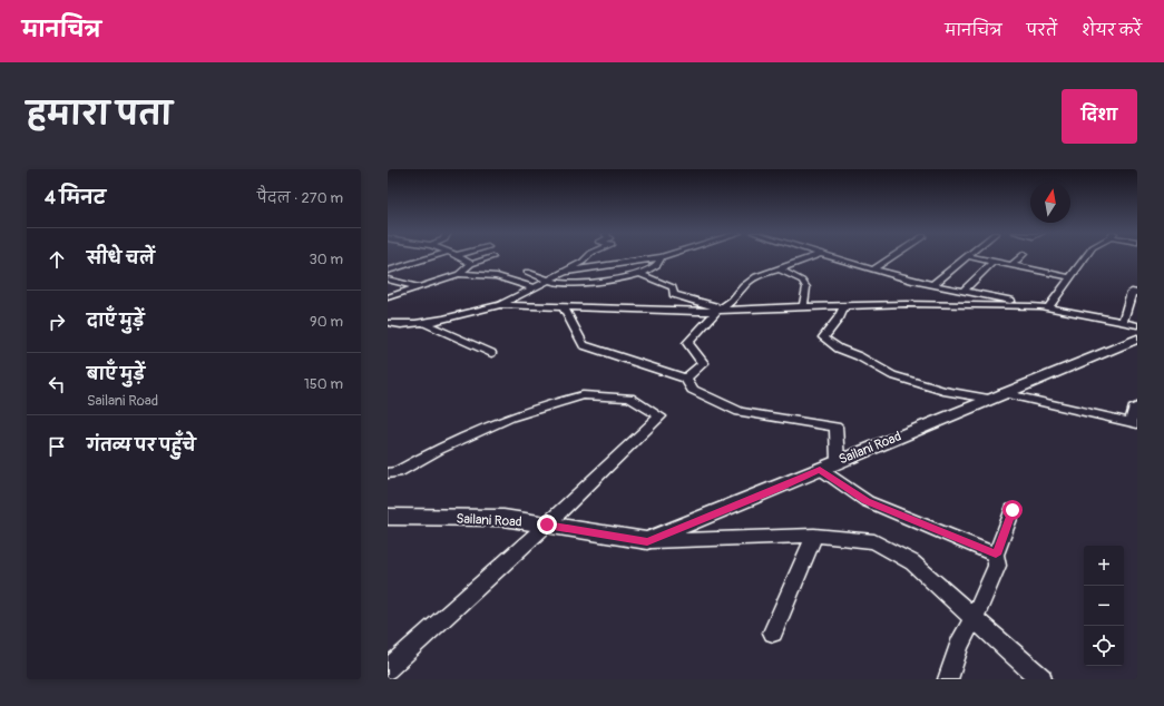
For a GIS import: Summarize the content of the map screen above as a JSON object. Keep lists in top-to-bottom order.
{
  "streets": {
    "main road": ["Sailani Road"]
  },
  "north": "top",
  "page": {
    "header": "मानचित्र",
    "nav": ["मानचित्र", "परतें", "शेयर करें"],
    "title": "हमारा पता",
    "buttons": "दिशा",
    "heading": ["4 मिनट", "पैदल · 270 m"],
    "list": [
      ["सीधे चलें", "30 m"],
      ["दाएँ मुड़ें", "90 m"],
      ["बाएँ मुड़ें", "Sailani Road", "150 m"],
      "गंतव्य पर पहुँचे"
    ],
    "map_buttons": ["+", "−"]
  }
}
